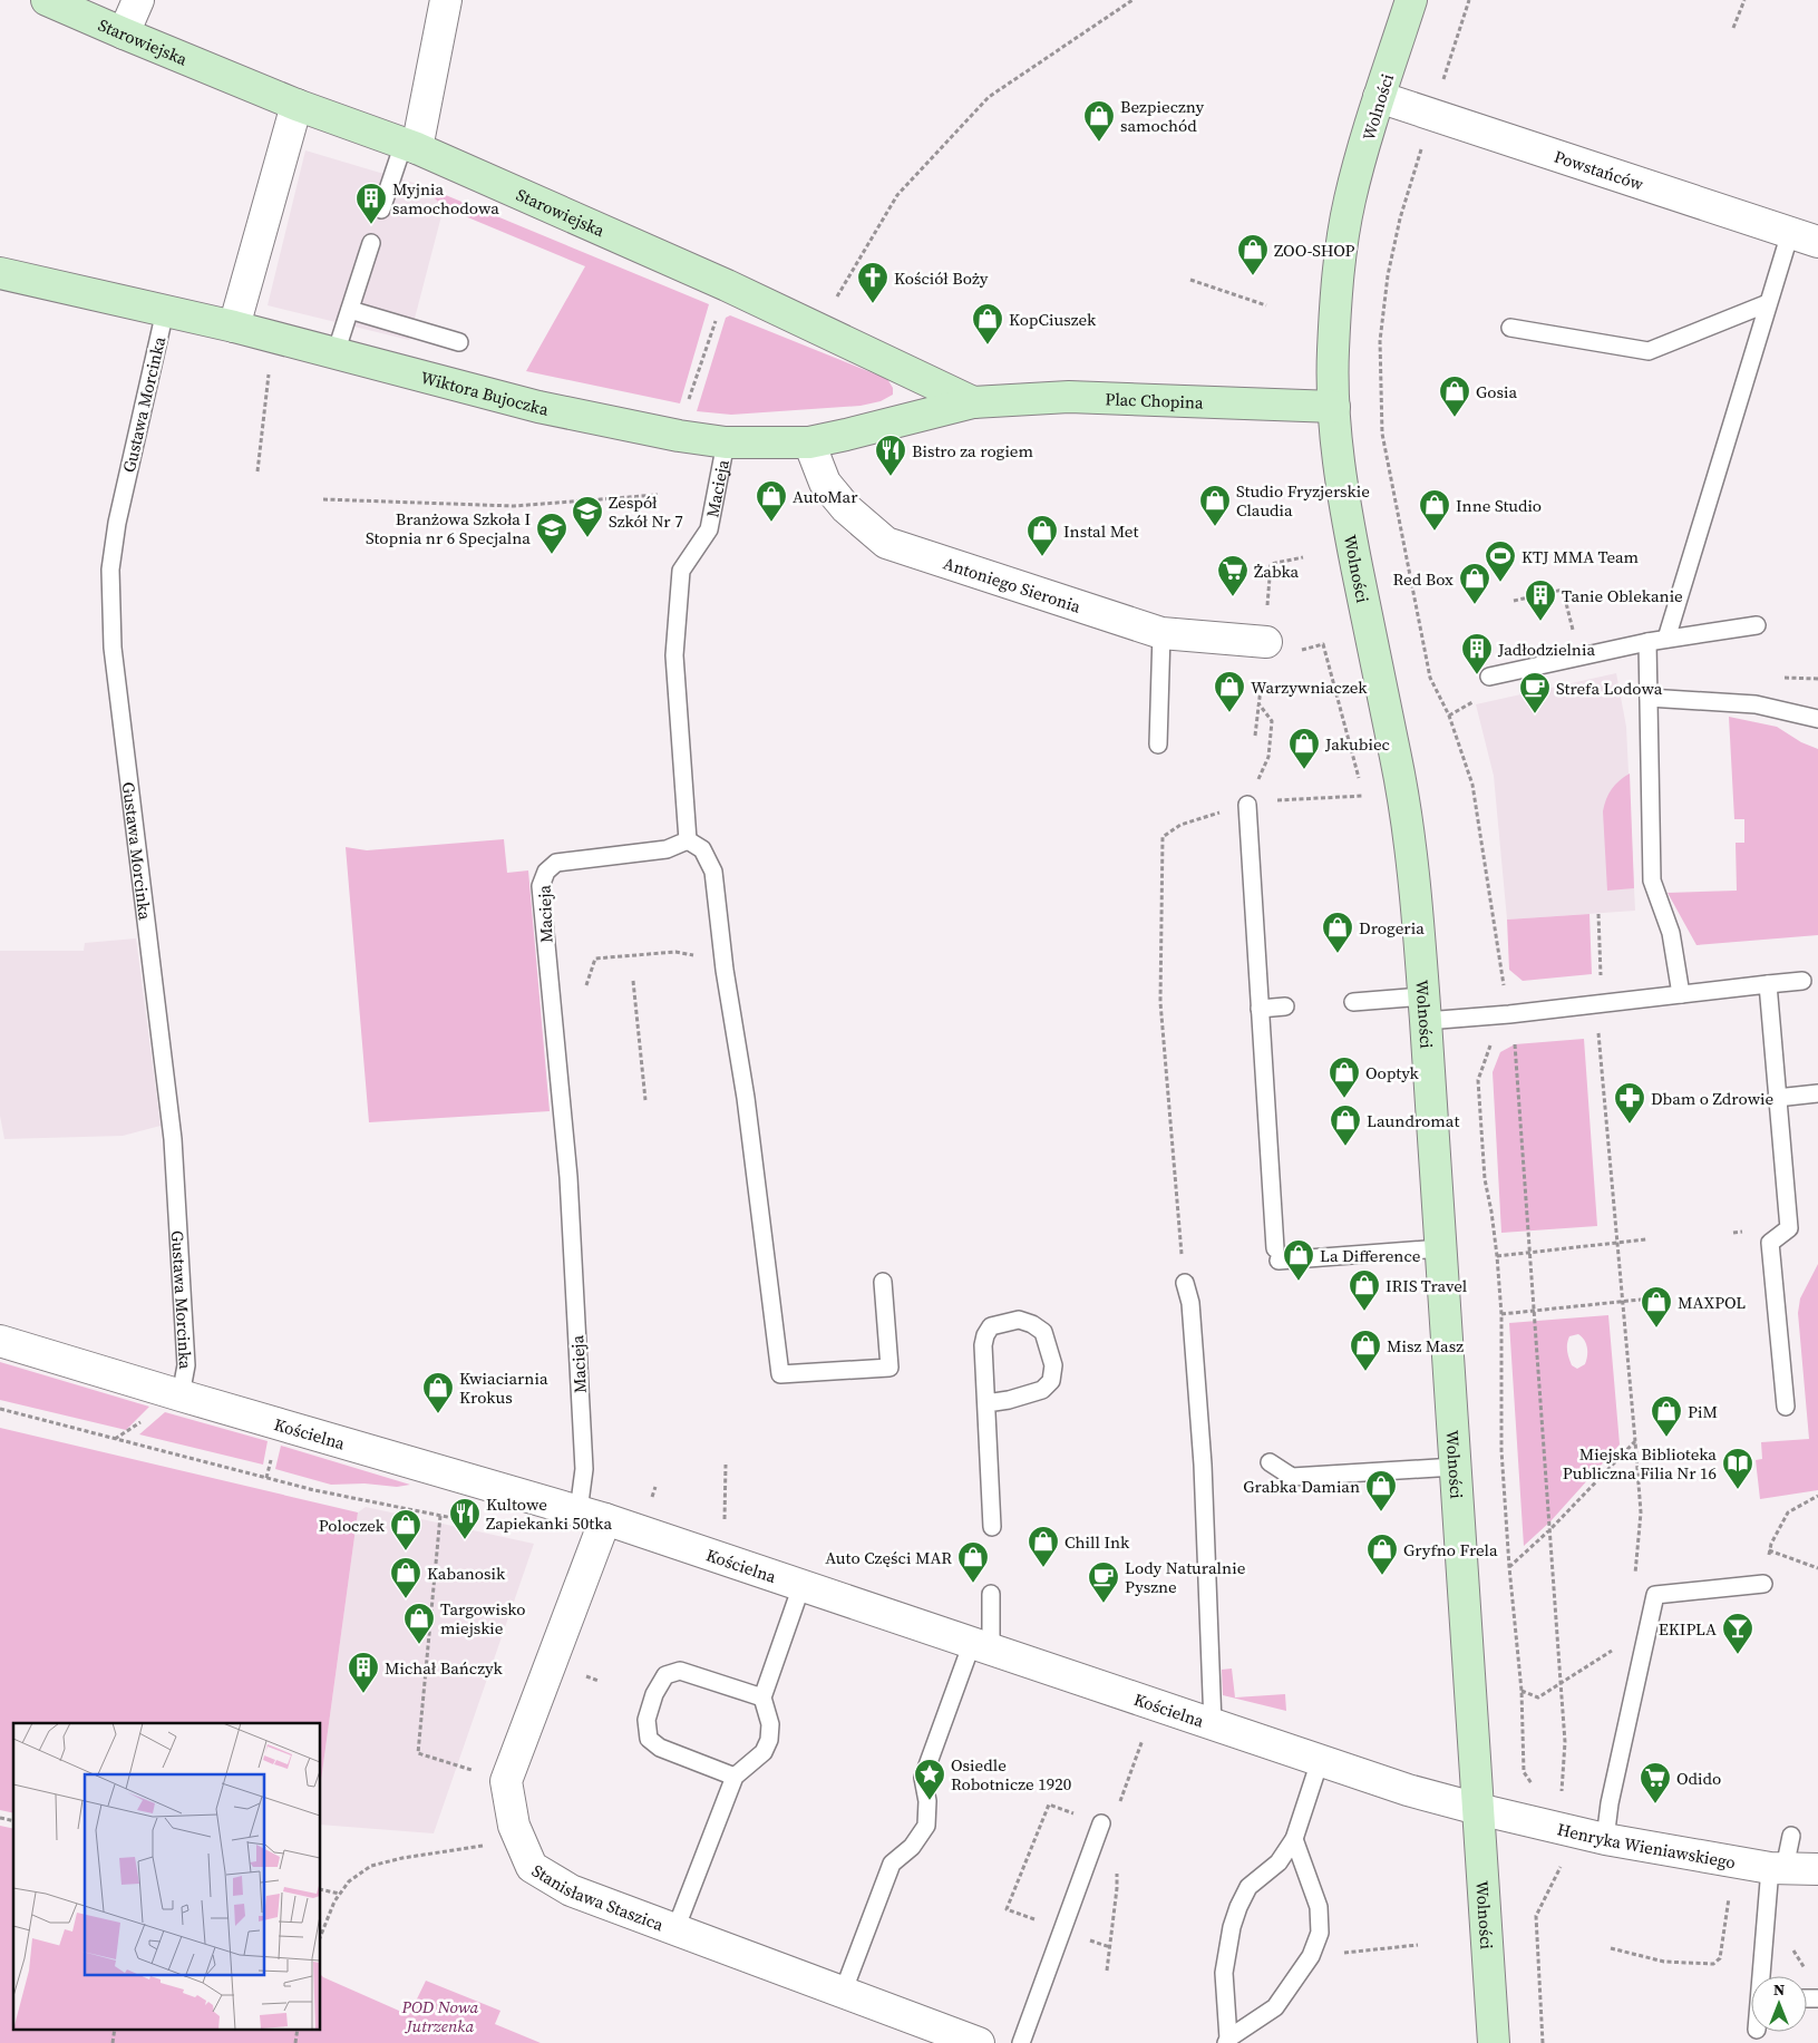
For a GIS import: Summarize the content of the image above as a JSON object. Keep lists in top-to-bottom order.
{
  "streets": {
    "street": [
      "Starowiejska",
      "Wolności",
      "Powstańców",
      "Wiktora Bujoczka",
      "Plac Chopina",
      "Antoniego Sieronia",
      "Kościelna",
      "Henryka Wieniawskiego",
      "Stanisława Staszica"
    ],
    "lane": ["Gustawa Morcinka", "Macieja"]
  },
  "crossings": [
    ["Starowiejska", "Wiktora Bujoczka"],
    ["Starowiejska", "Plac Chopina"],
    ["Wolności", "Powstańców"],
    ["Wolności", "Plac Chopina"],
    ["Wolności", "Kościelna"],
    ["Wolności", "Henryka Wieniawskiego"],
    ["Wiktora Bujoczka", "Plac Chopina"],
    ["Wiktora Bujoczka", "Gustawa Morcinka"],
    ["Wiktora Bujoczka", "Macieja"],
    ["Wiktora Bujoczka", "Antoniego Sieronia"],
    ["Gustawa Morcinka", "Kościelna"],
    ["Macieja", "Kościelna"],
    ["Kościelna", "Henryka Wieniawskiego"]
  ],
  "parks": ["POD Nowa Jutrzenka"],
  "places": {
    "shop": [
      "Bezpieczny samochód",
      "ZOO-SHOP",
      "KopCiuszek",
      "Gosia",
      "AutoMar",
      "Studio Fryzjerskie Claudia",
      "Inne Studio",
      "Instal Met",
      "Red Box",
      "Warzywniaczek",
      "Jakubiec",
      "Drogeria",
      "Ooptyk",
      "Laundromat",
      "La Difference",
      "IRIS Travel",
      "MAXPOL",
      "Misz Masz",
      "Kwiaciarnia Krokus",
      "PiM",
      "Grabka Damian",
      "Poloczek",
      "Chill Ink",
      "Gryfno Frela",
      "Auto Części MAR",
      "Kabanosik",
      "Targowisko miejskie"
    ],
    "building": [
      "Myjnia samochodowa",
      "Tanie Oblekanie",
      "Jadłodzielnia",
      "Michał Bańczyk"
    ],
    "church": ["Kościół Boży"],
    "restaurant": ["Bistro za rogiem", "Kultowe Zapiekanki 50tka"],
    "school or university": ["Zespół Szkół Nr 7", "Branżowa Szkoła I Stopnia nr 6 Specjalna"],
    "sports": ["KTJ MMA Team"],
    "supermarket": ["Żabka", "Odido"],
    "cafe": ["Strefa Lodowa", "Lody Naturalnie Pyszne"],
    "pharmacy": ["Dbam o Zdrowie"],
    "library": ["Miejska Biblioteka Publiczna Filia Nr 16"],
    "bar": ["EKIPLA"],
    "place": ["Osiedle Robotnicze 1920"]
  },
  "north": "top"
}
